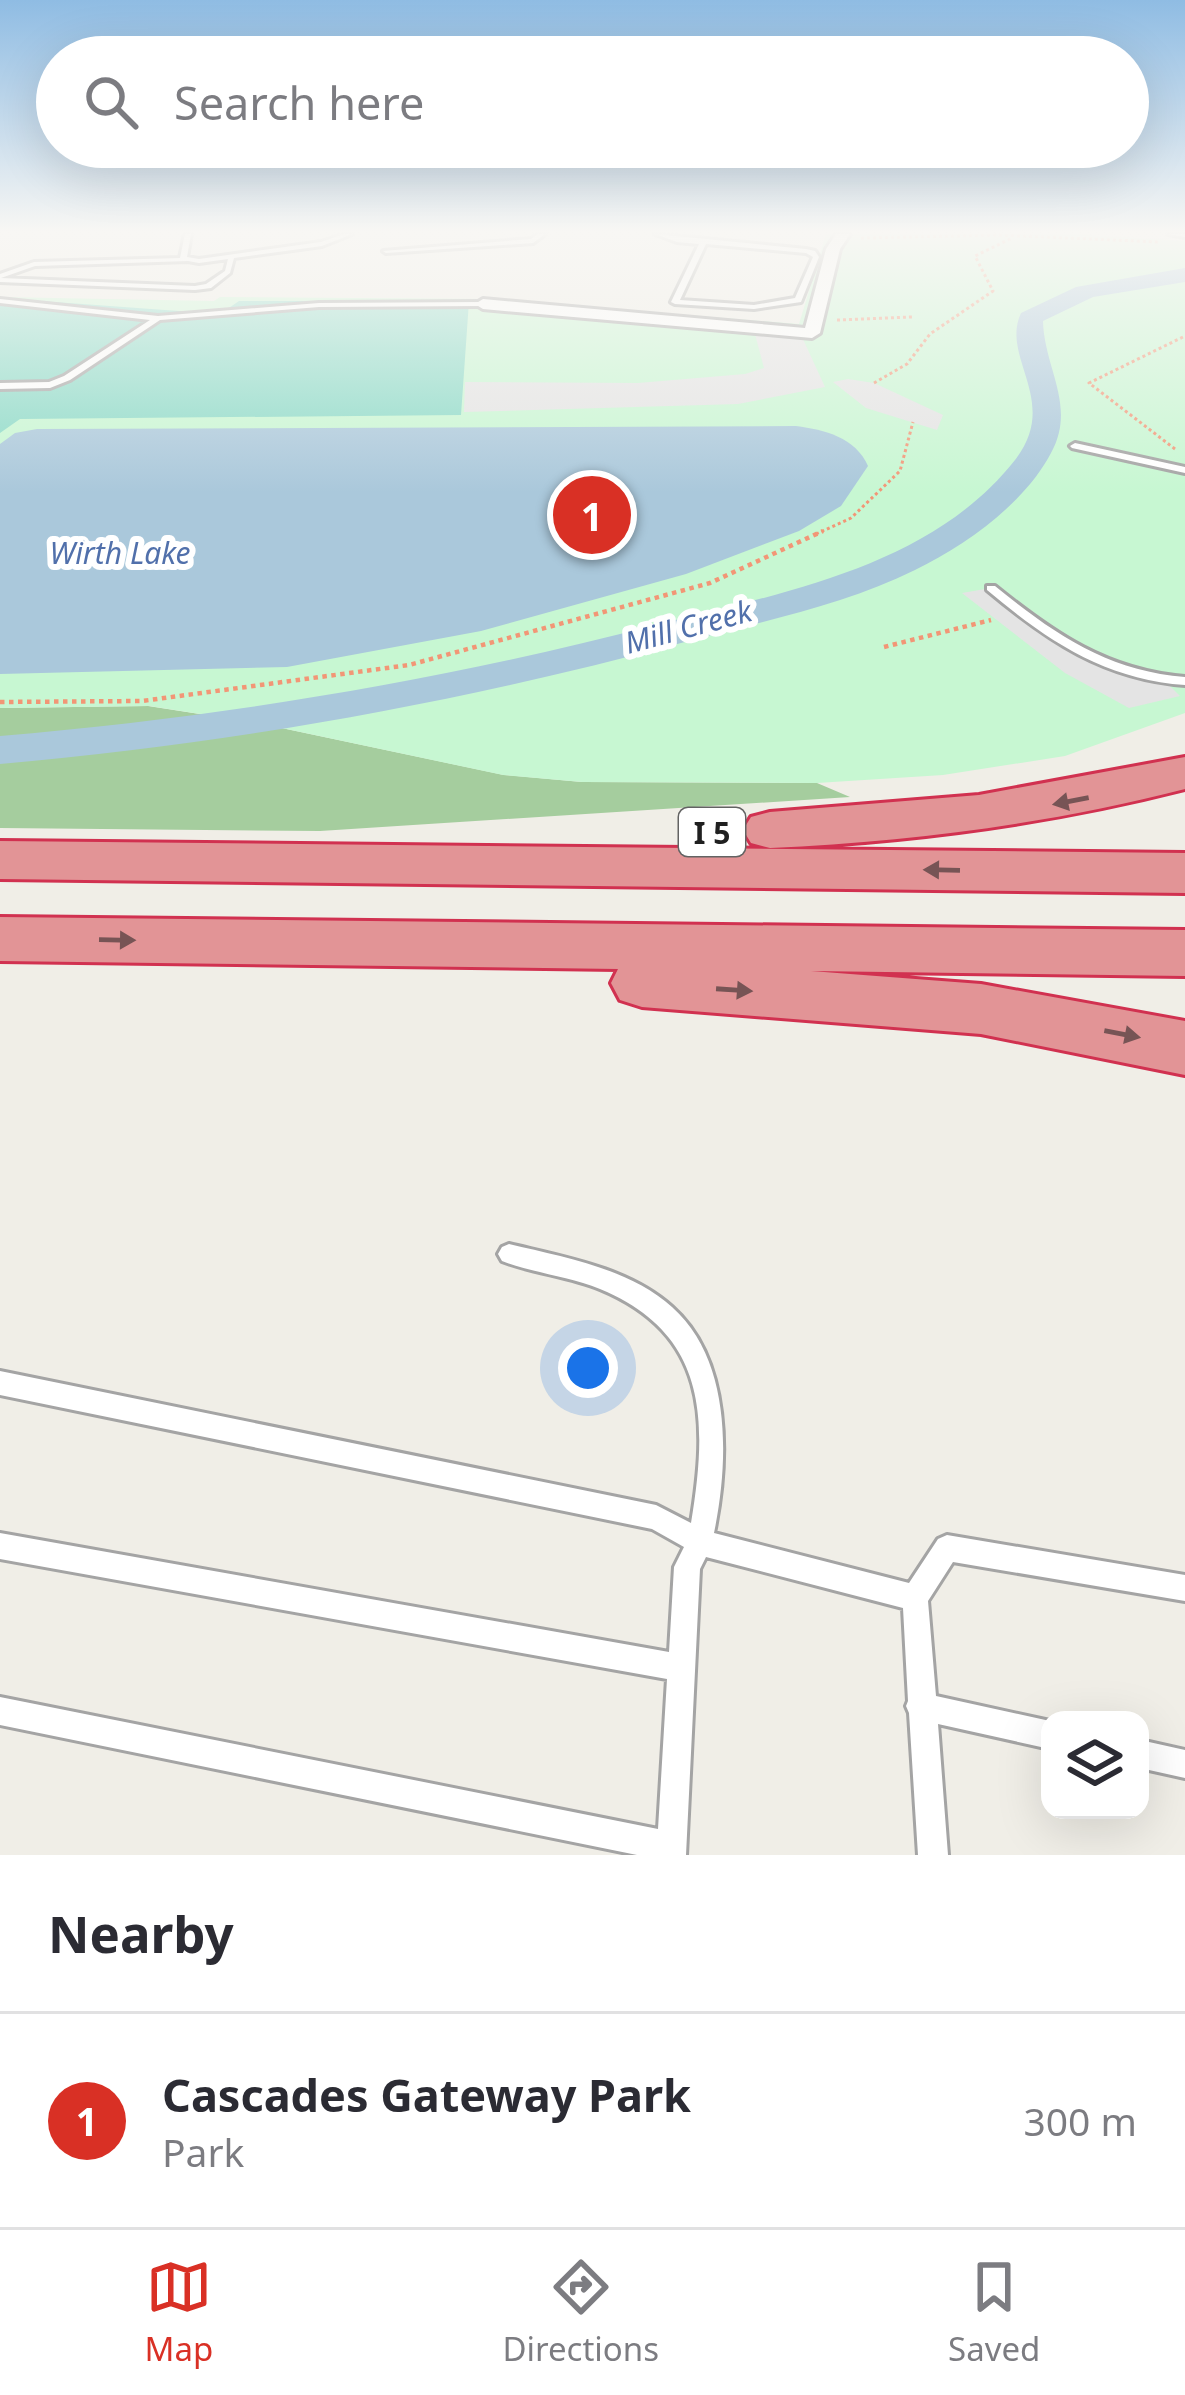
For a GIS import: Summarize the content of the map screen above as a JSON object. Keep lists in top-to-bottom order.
{
  "streets": {
    "highway": ["I 5"]
  },
  "water": ["Wirth Lake", "Mill Creek"],
  "page": {
    "search": "Search here",
    "pins": "1",
    "heading": "Nearby",
    "list": [
      {
        "mark": "1",
        "name": "Cascades Gateway Park",
        "note": "Park",
        "value": "300 m"
      }
    ],
    "nav": ["Map", "Directions", "Saved"]
  }
}
